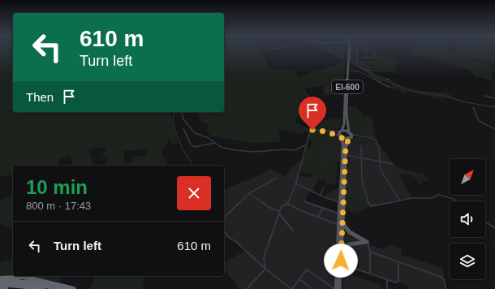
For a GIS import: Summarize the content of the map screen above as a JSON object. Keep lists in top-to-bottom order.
{
  "streets": {
    "main road": ["EI-600"]
  },
  "north": "top right",
  "page": {
    "turn": ["610 m", "Turn left"],
    "then": "Then",
    "heading": ["10 min", "800 m · 17:43"],
    "list": [
      {
        "name": "Turn left",
        "value": "610 m"
      }
    ]
  }
}
